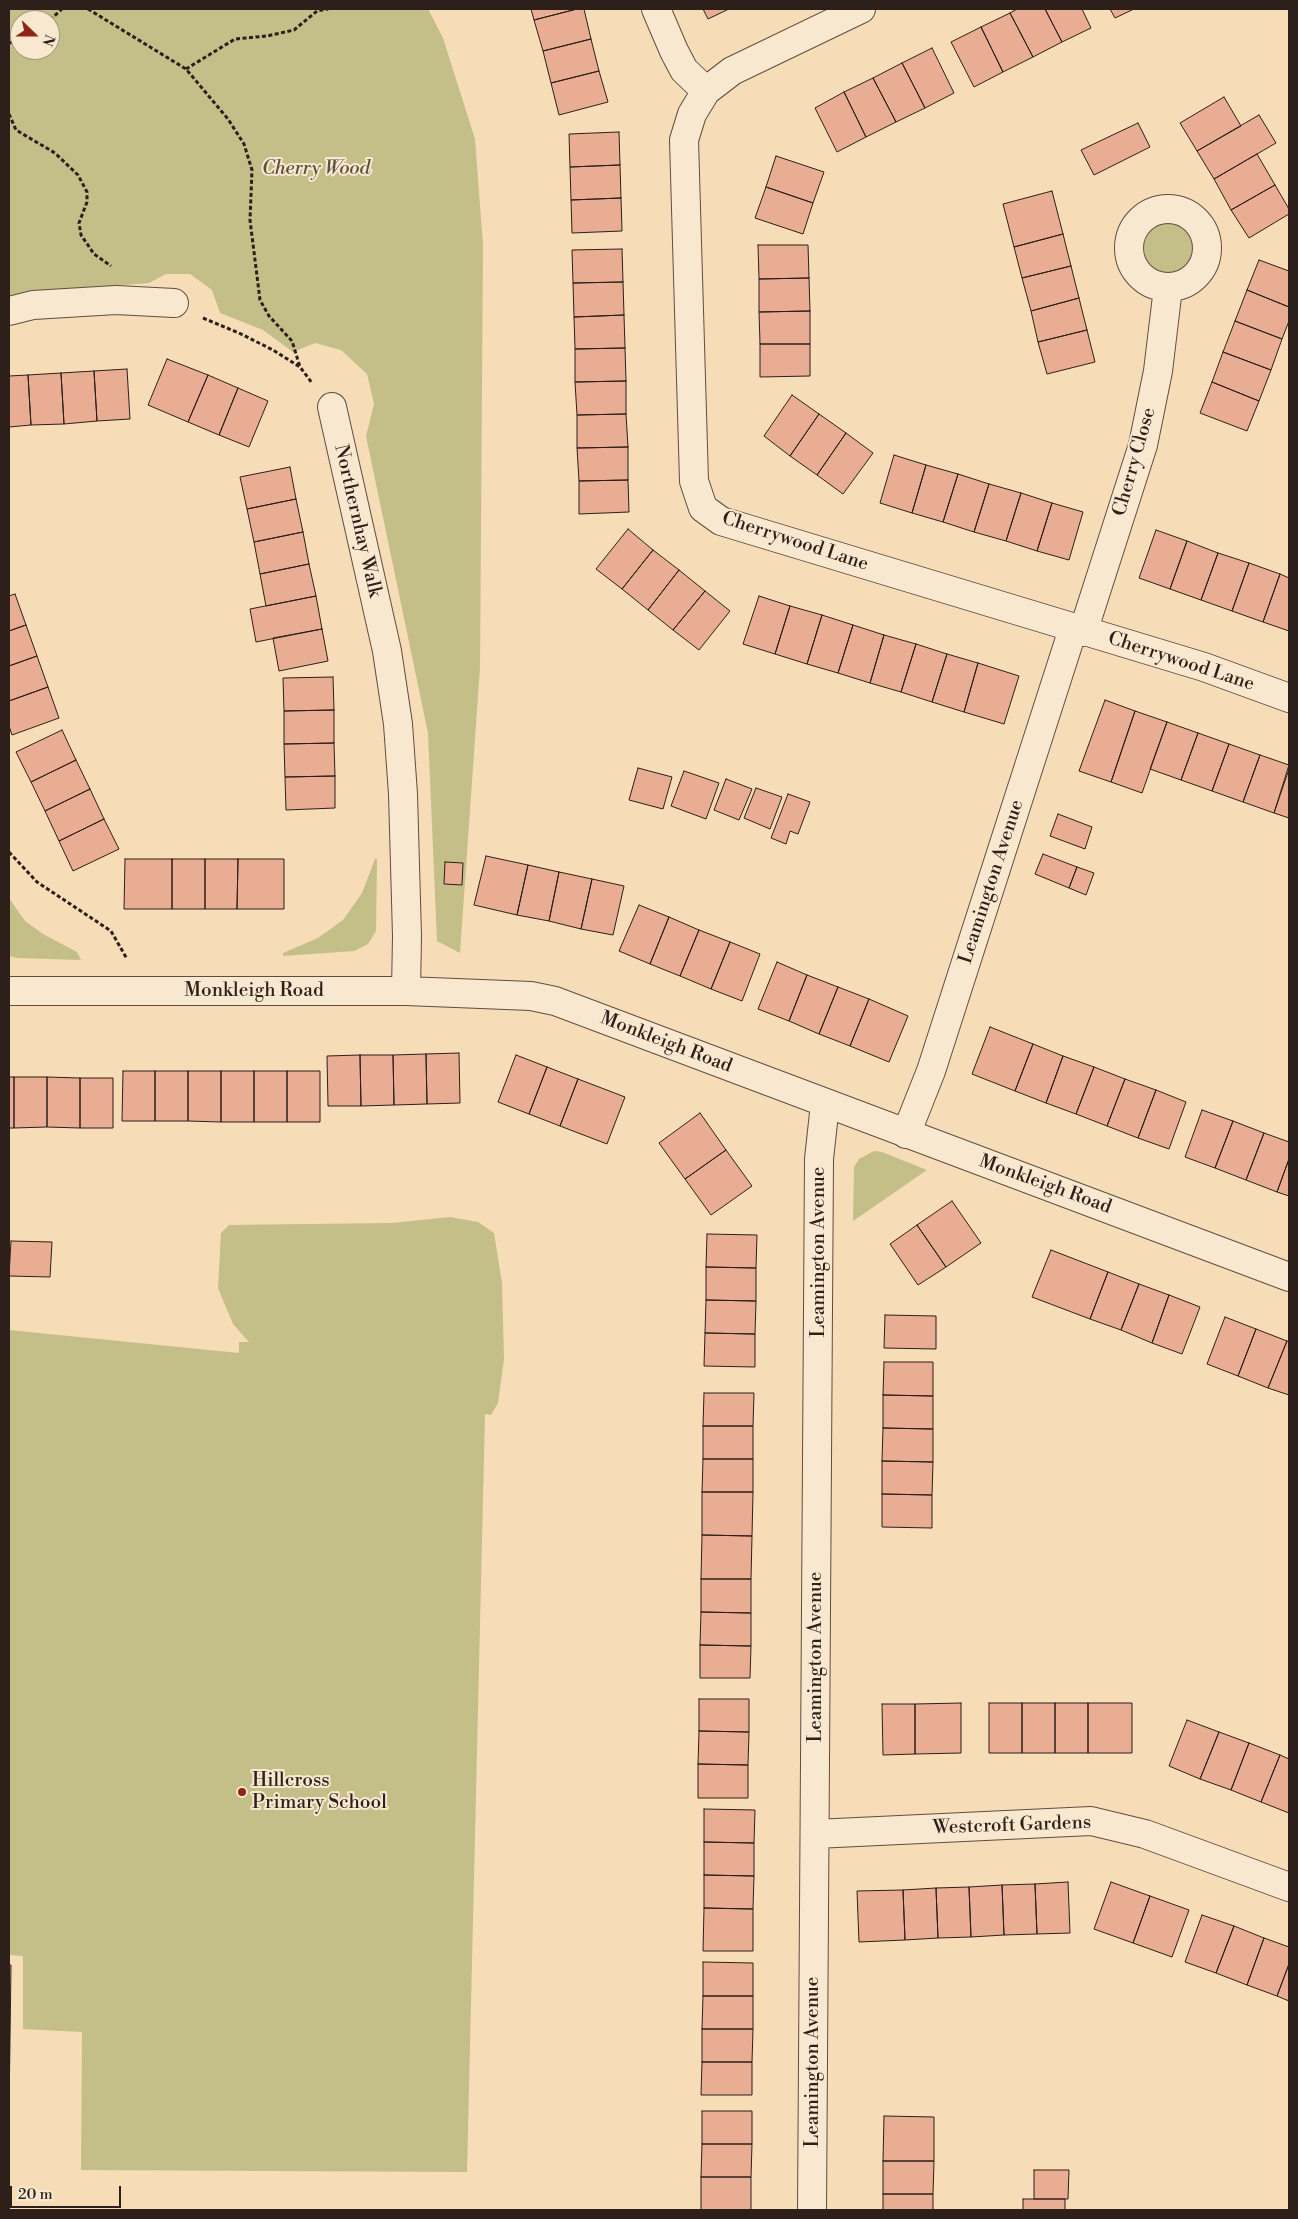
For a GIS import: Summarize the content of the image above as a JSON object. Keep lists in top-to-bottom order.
{
  "streets": {
    "street": [
      "Cherry Close",
      "Northernhay Walk",
      "Cherrywood Lane",
      "Leamington Avenue",
      "Monkleigh Road",
      "Westcroft Gardens"
    ]
  },
  "crossings": [
    ["Cherry Close", "Cherrywood Lane"],
    ["Cherry Close", "Leamington Avenue"],
    ["Northernhay Walk", "Monkleigh Road"],
    ["Cherrywood Lane", "Leamington Avenue"],
    ["Leamington Avenue", "Monkleigh Road"],
    ["Leamington Avenue", "Westcroft Gardens"]
  ],
  "parks": ["Cherry Wood"],
  "places": ["Hillcross Primary School"],
  "scale_bar": "20 m",
  "north": "right"
}
